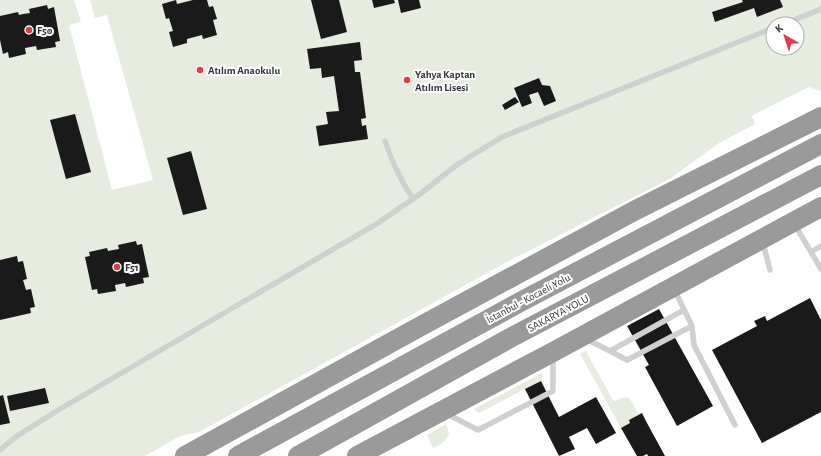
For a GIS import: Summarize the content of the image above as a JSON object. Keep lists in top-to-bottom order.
{
  "streets": {
    "highway": ["İstanbul - Kocaeli Yolu", "SAKARYA YOLU"]
  },
  "places": [
    "F50",
    "Atılım Anaokulu",
    "Yahya Kaptan Atılım Lisesi",
    "F51"
  ],
  "north": "top left"
}
